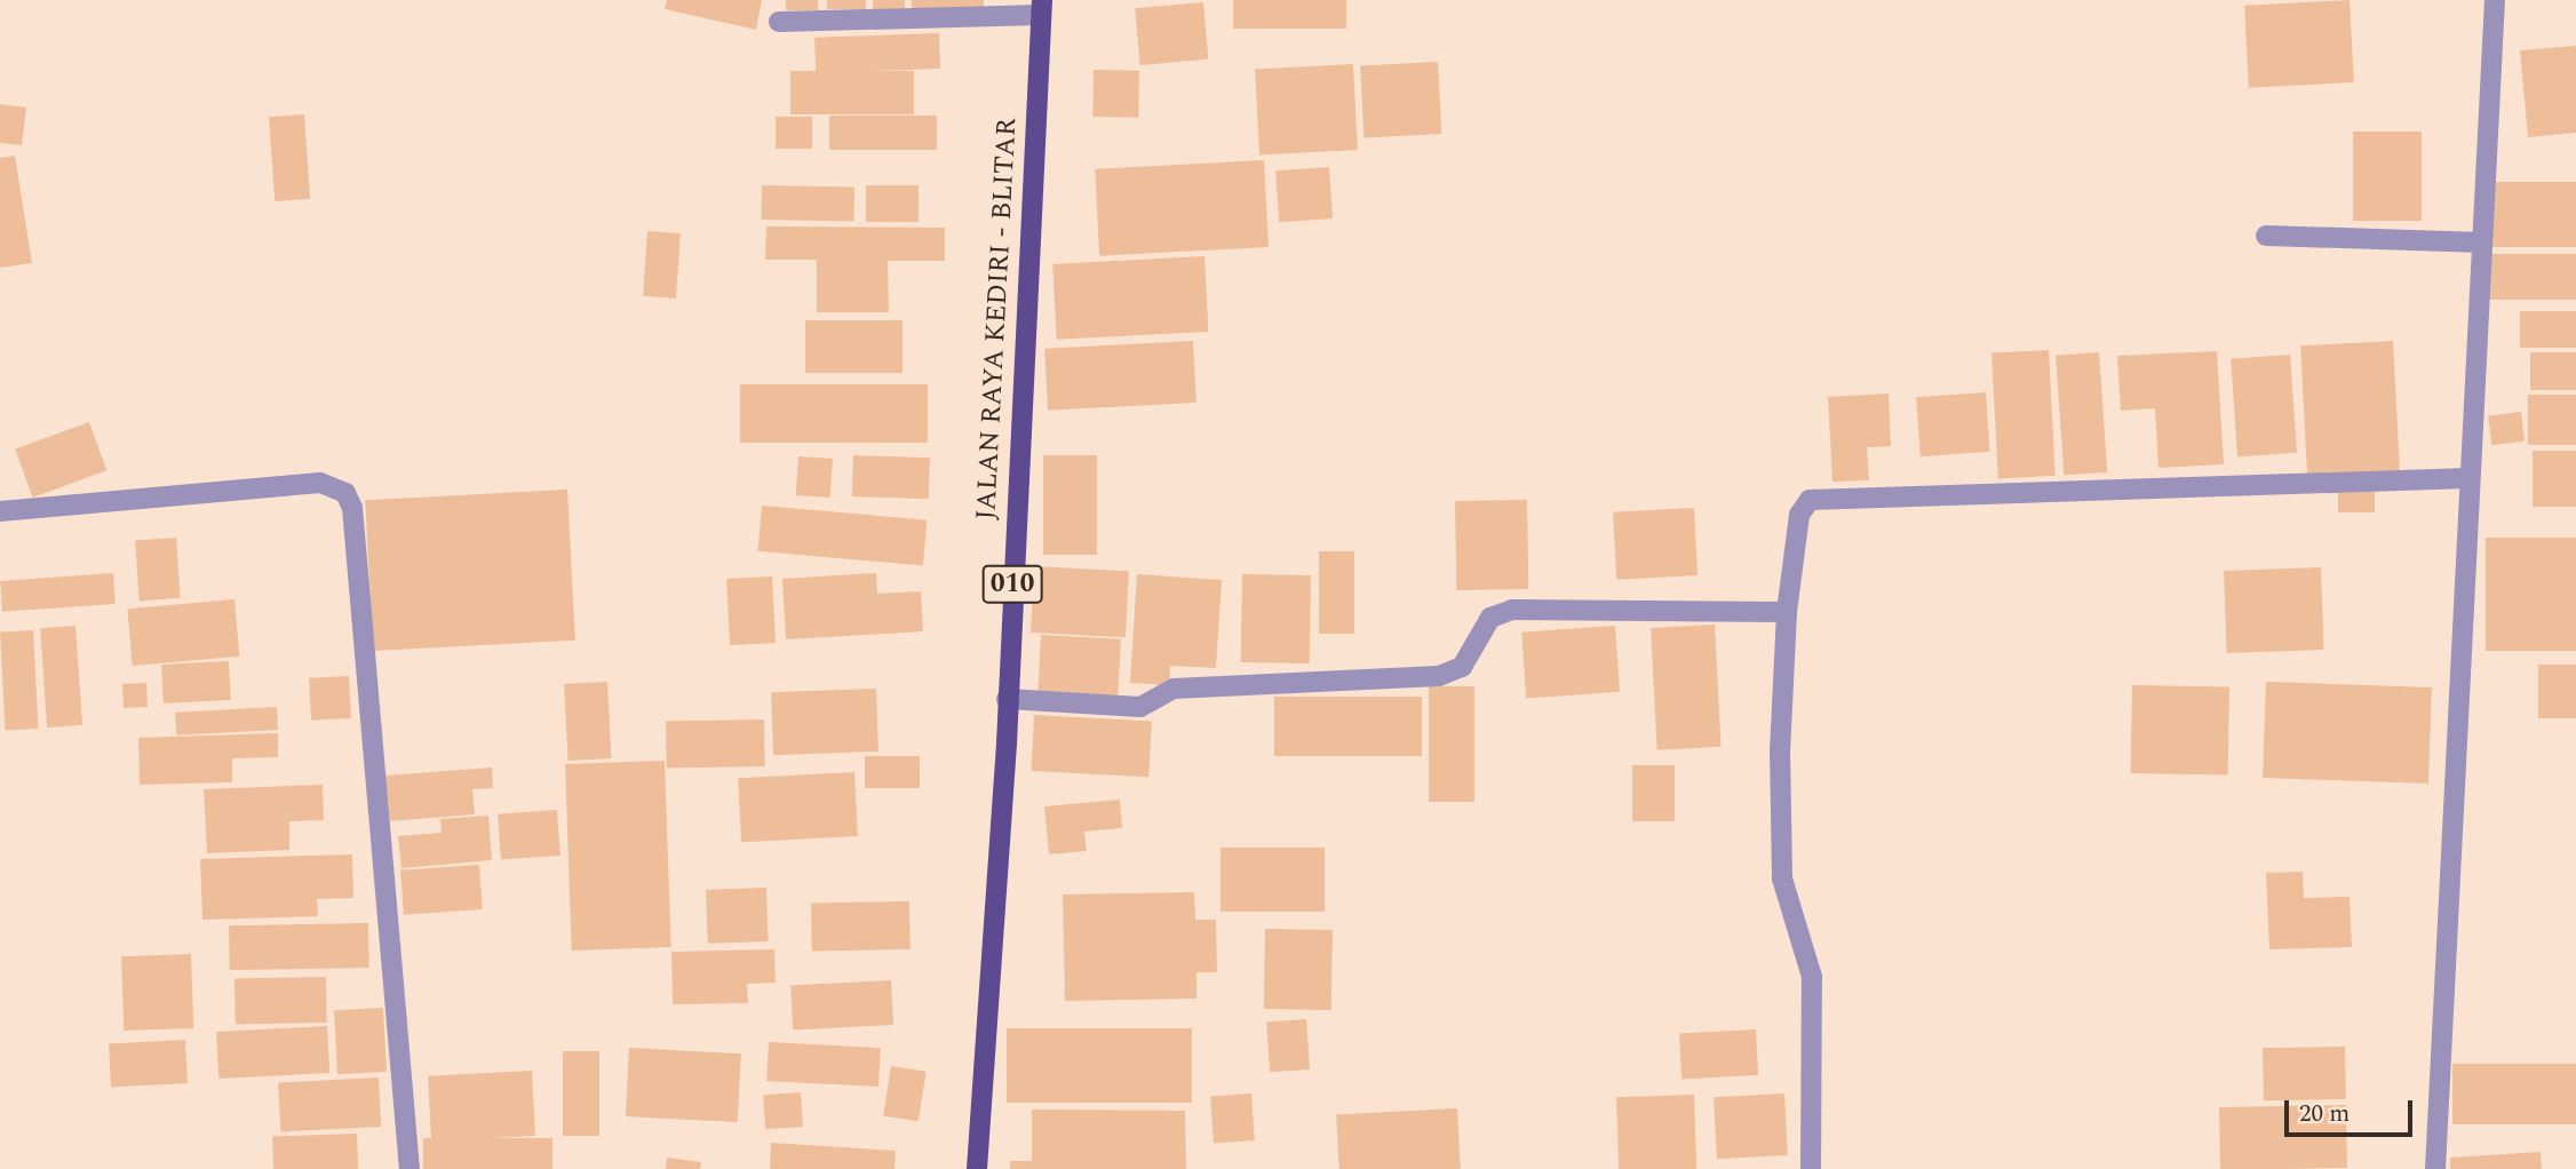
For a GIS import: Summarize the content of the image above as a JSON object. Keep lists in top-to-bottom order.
{
  "streets": {
    "main road": ["JALAN RAYA KEDIRI - BLITAR", "010"]
  },
  "scale_bar": "20 m"
}
